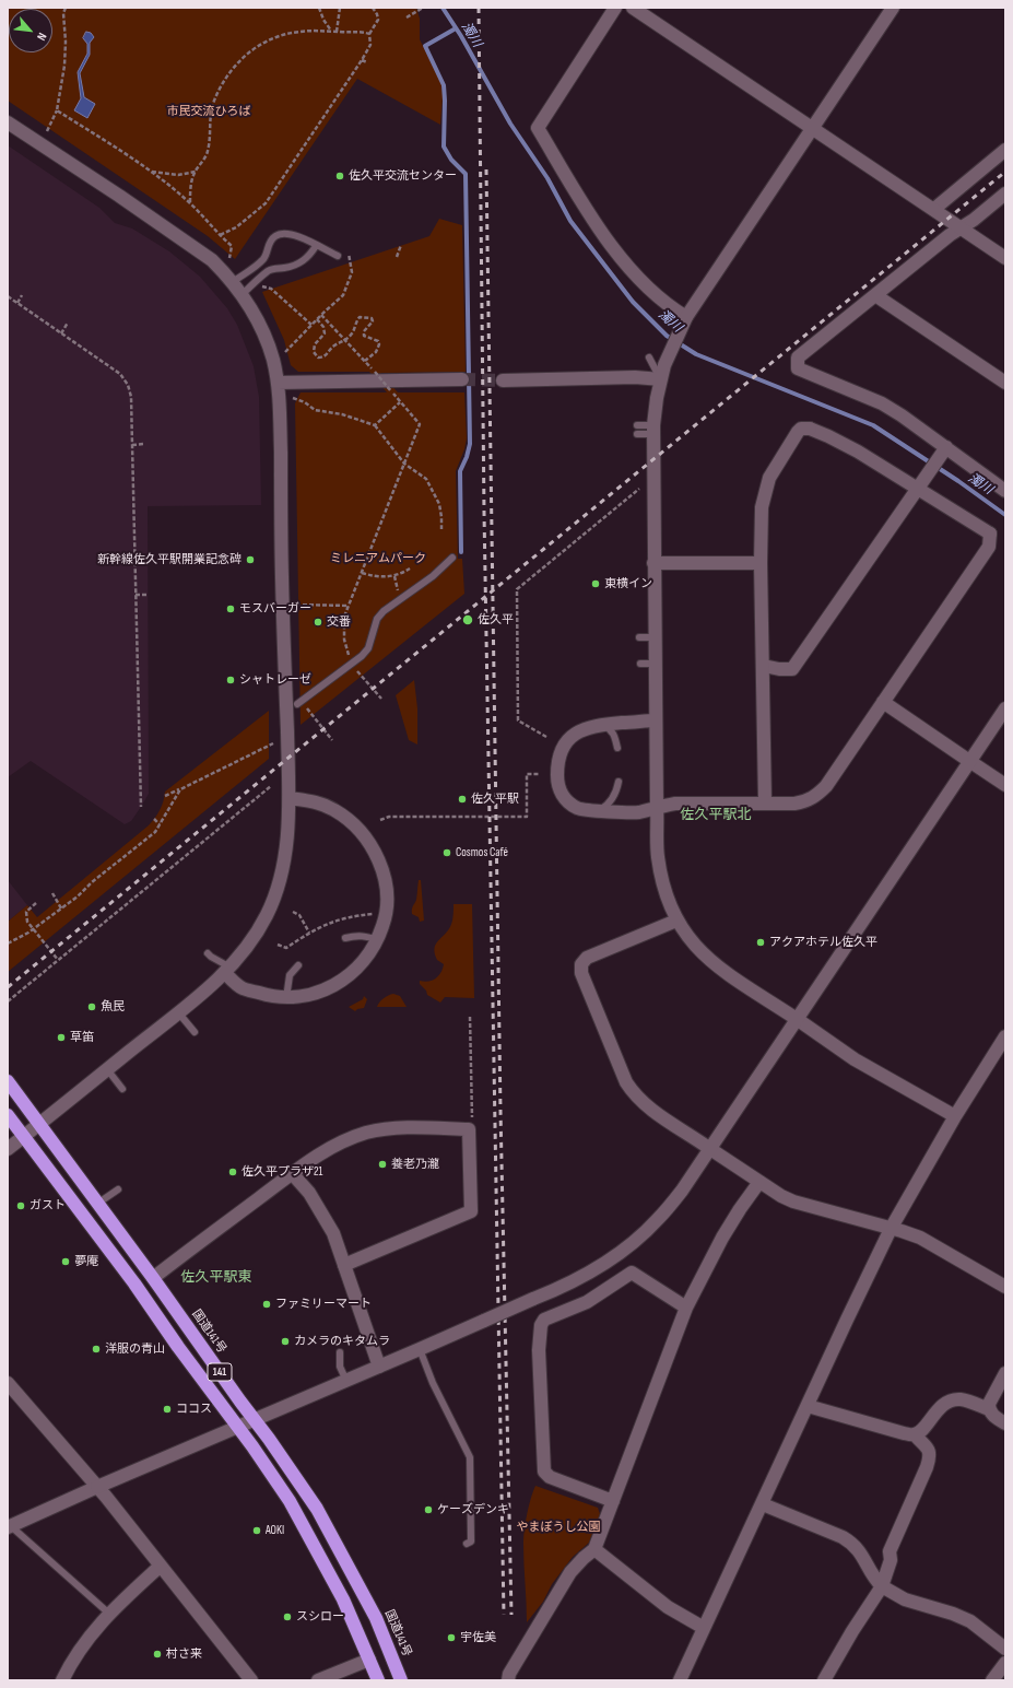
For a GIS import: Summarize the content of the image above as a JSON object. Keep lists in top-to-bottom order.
{
  "streets": {
    "highway": ["国道141号", "141"]
  },
  "districts": ["佐久平駅北", "佐久平駅東"],
  "water": ["濁川"],
  "parks": ["市民交流ひろば", "ミレニアムパーク", "やまぼうし公園"],
  "places": [
    "佐久平交流センター",
    "新幹線佐久平駅開業記念碑",
    "東横イン",
    "モスバーガー",
    "佐久平",
    "交番",
    "シャトレーゼ",
    "佐久平駅",
    "Cosmos Café",
    "アクアホテル佐久平",
    "魚民",
    "草笛",
    "養老乃瀧",
    "佐久平プラザ21",
    "ガスト",
    "夢庵",
    "ファミリーマート",
    "カメラのキタムラ",
    "洋服の青山",
    "ココス",
    "ケーズデンキ",
    "AOKI",
    "スシロー",
    "宇佐美",
    "村さ来"
  ],
  "north": "bottom right"
}
